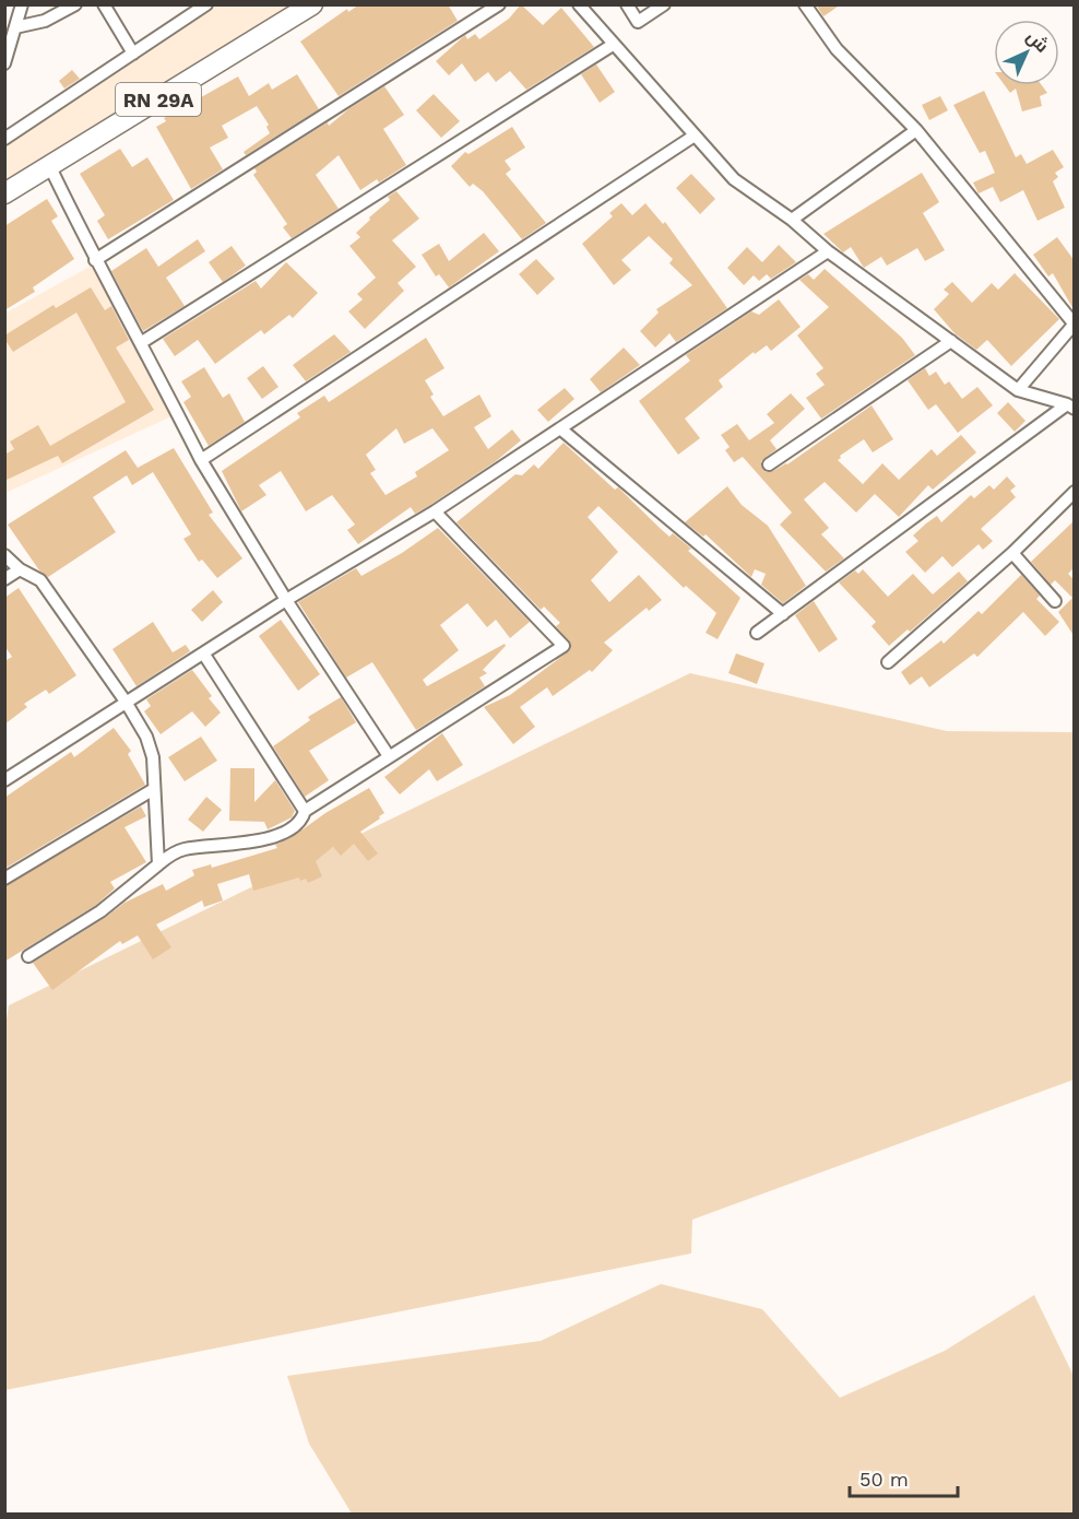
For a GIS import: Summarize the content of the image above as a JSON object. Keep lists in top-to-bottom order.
{
  "streets": {
    "main road": ["RN 29A"]
  },
  "scale_bar": "50 m",
  "north": "top right"
}
